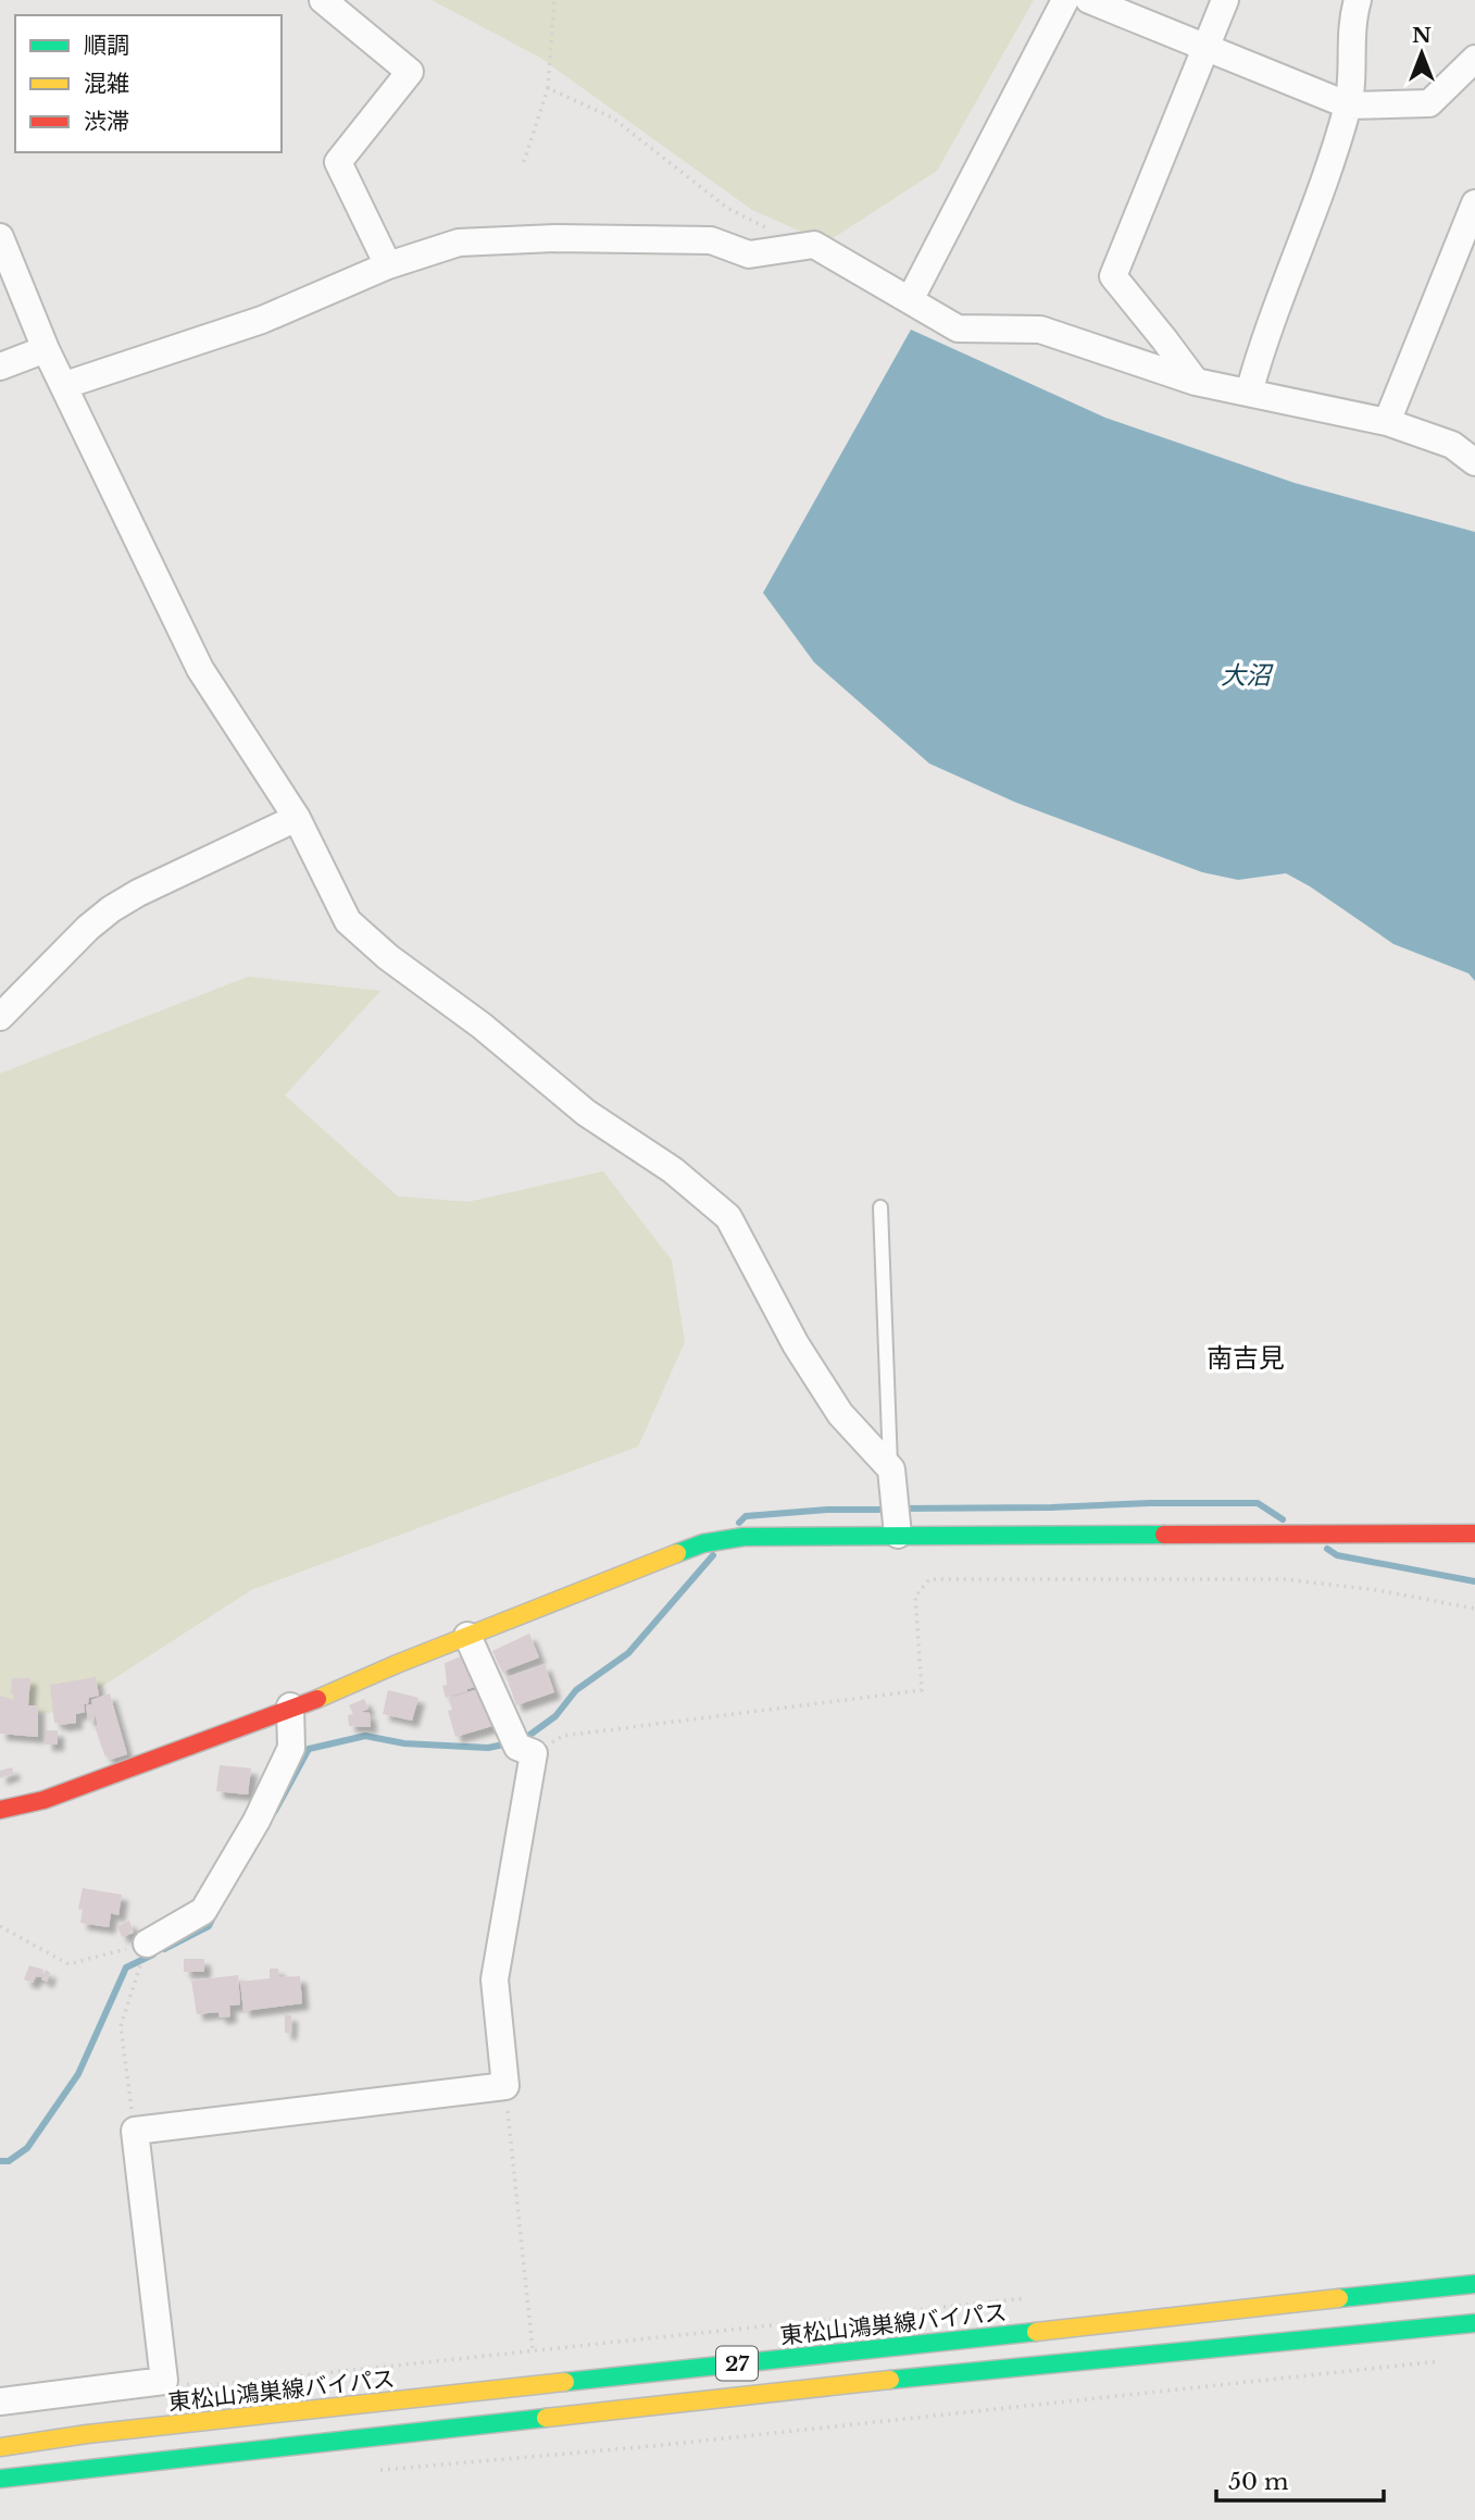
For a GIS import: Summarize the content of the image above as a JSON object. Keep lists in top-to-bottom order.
{
  "streets": {
    "main road": ["東松山鴻巣線バイパス", "27"]
  },
  "districts": ["南吉見"],
  "water": ["大沼"],
  "legend": ["順調", "混雑", "渋滞"],
  "scale_bar": "50 m",
  "north": "top"
}
